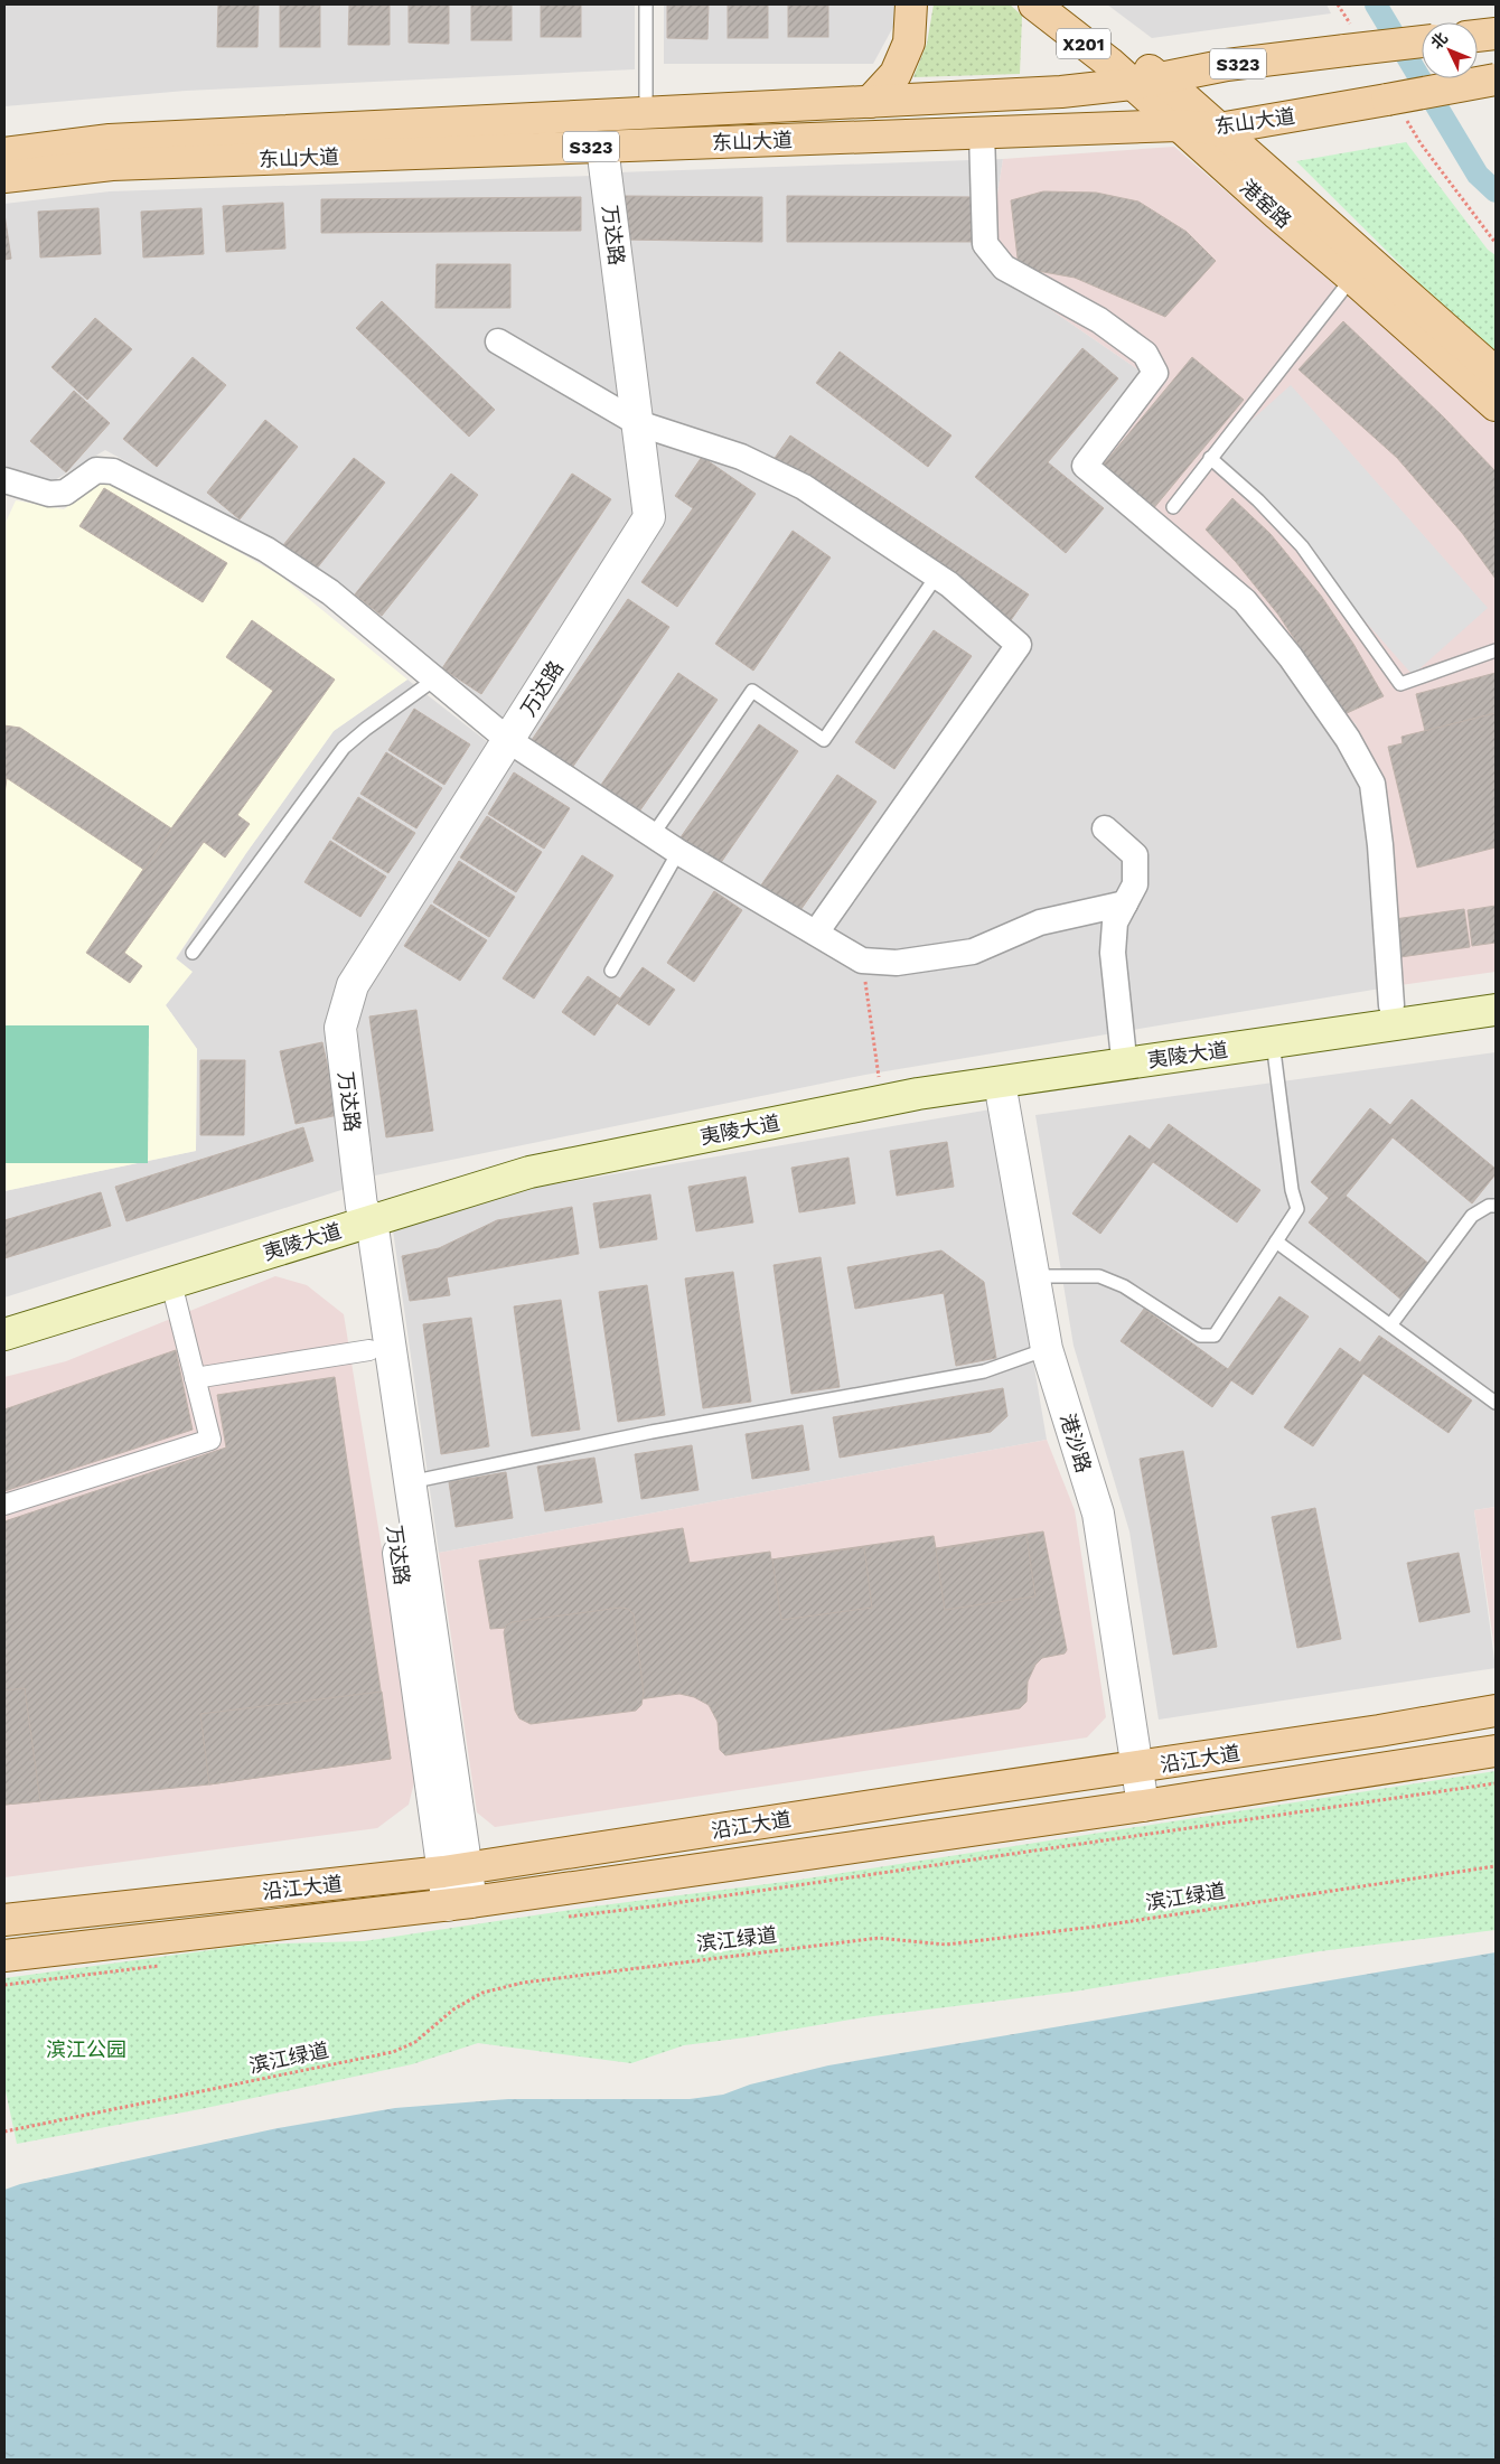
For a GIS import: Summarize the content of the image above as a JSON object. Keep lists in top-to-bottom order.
{
  "streets": {
    "main road": [
      "X201",
      "S323",
      "东山大道",
      "港窑路",
      "夷陵大道",
      "沿江大道"
    ],
    "street": ["万达路", "港沙路"],
    "path": ["滨江绿道"]
  },
  "crossings": [
    ["东山大道", "港窑路"],
    ["东山大道", "万达路"],
    ["万达路", "夷陵大道"],
    ["万达路", "沿江大道"],
    ["夷陵大道", "港沙路"],
    ["港沙路", "沿江大道"]
  ],
  "parks": ["滨江公园"],
  "north": "top left"
}
